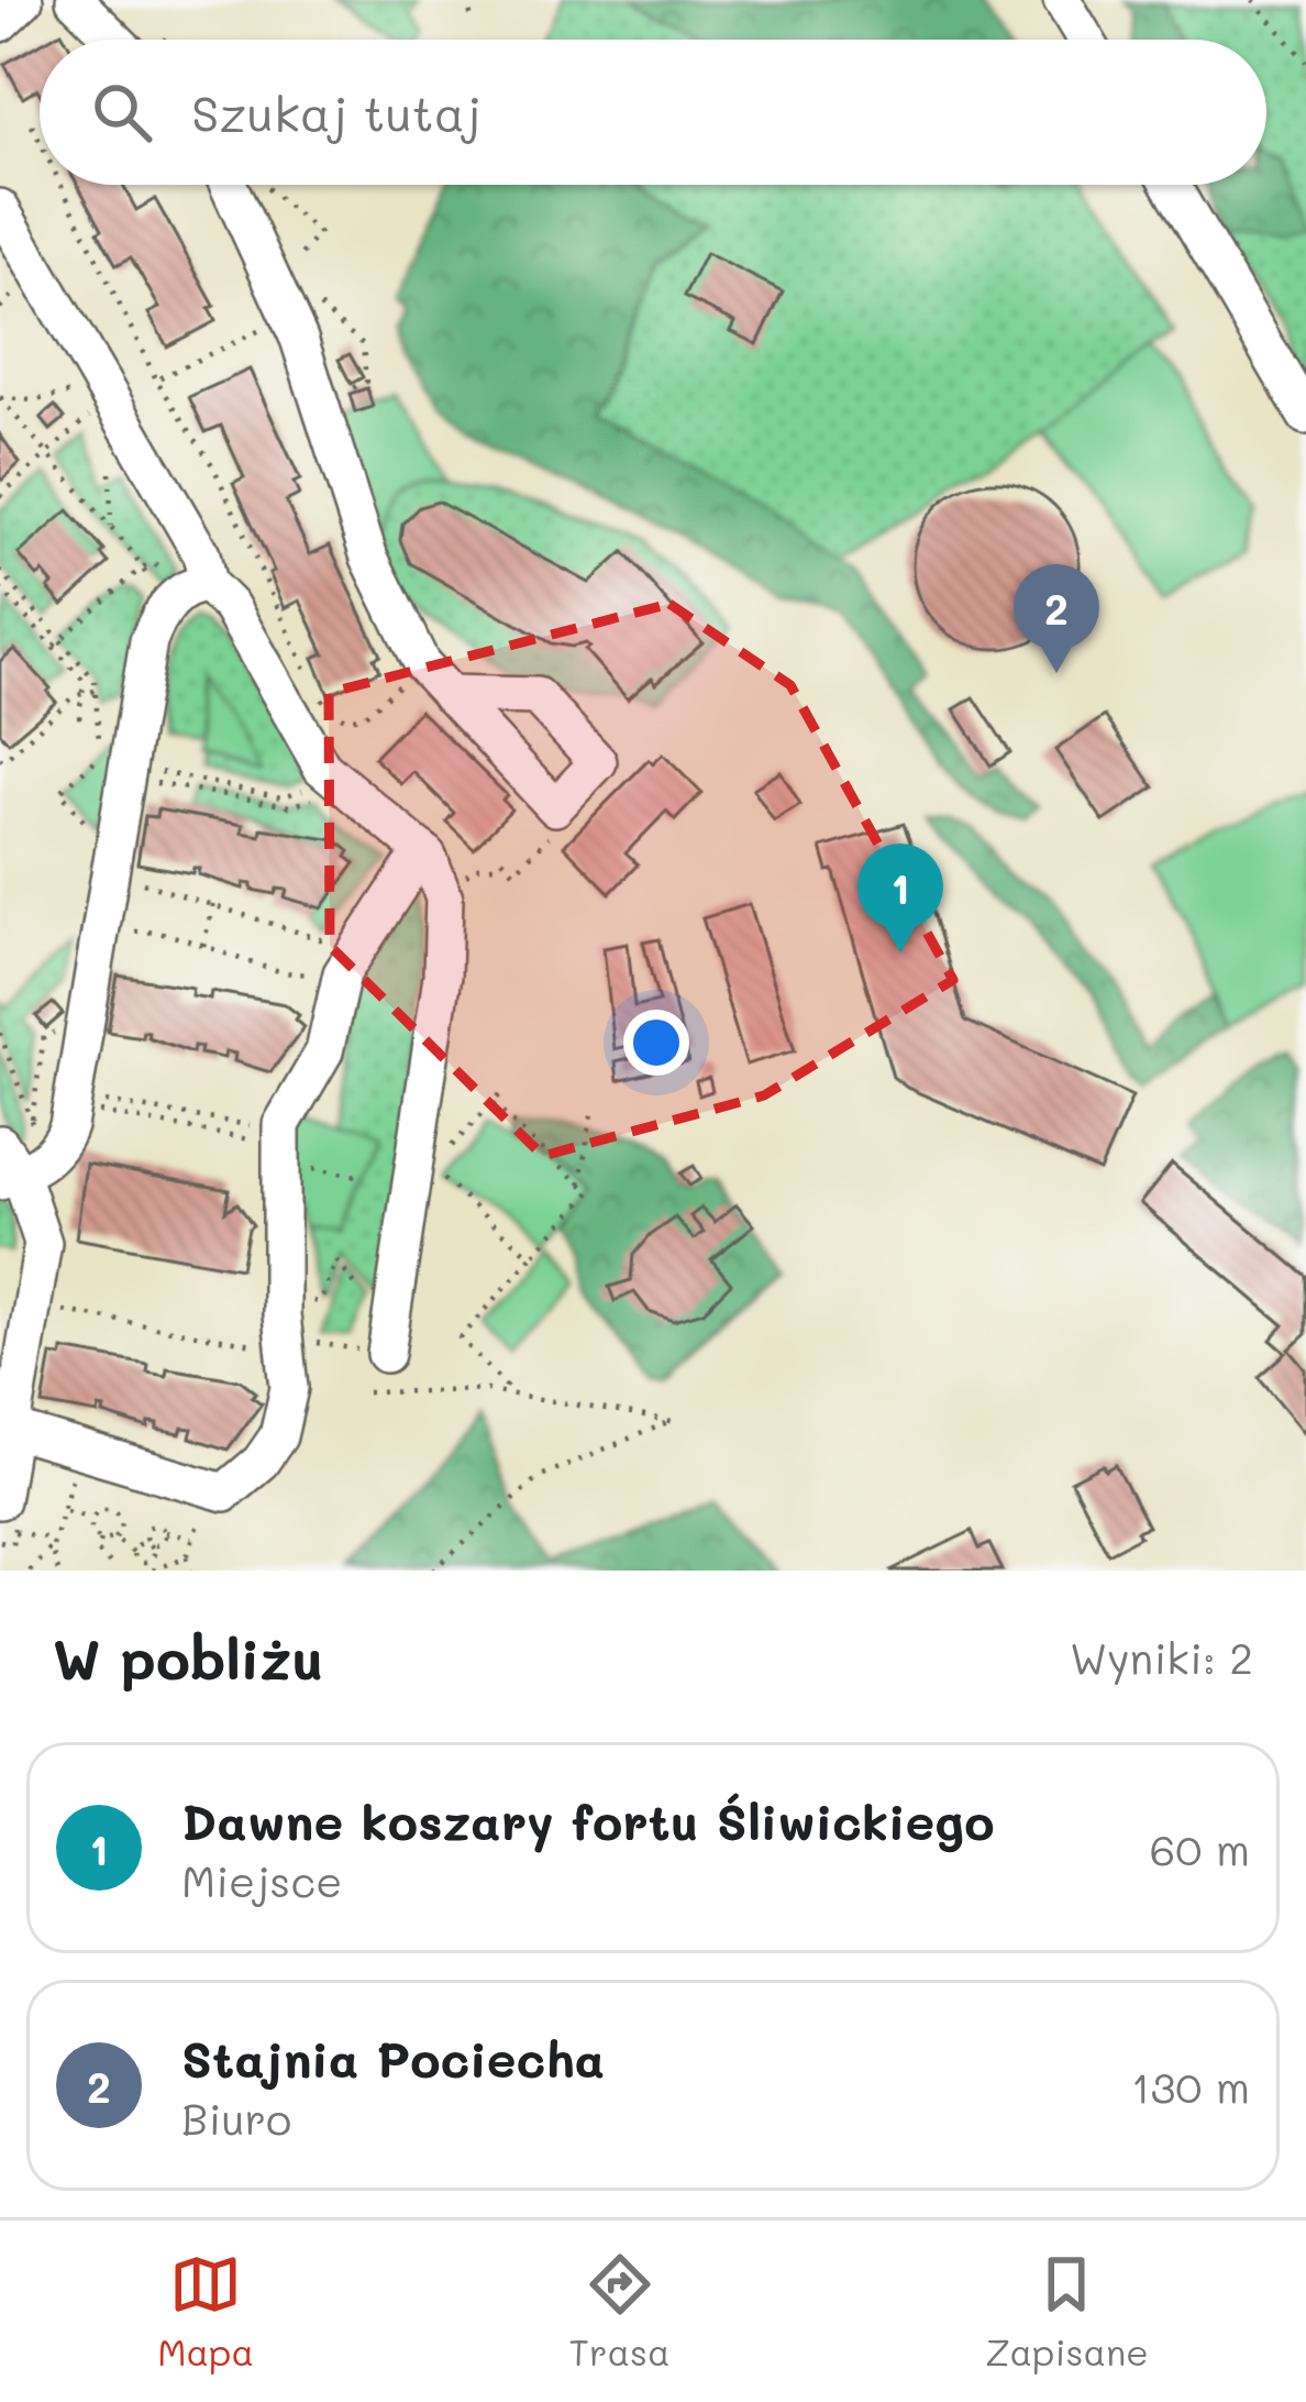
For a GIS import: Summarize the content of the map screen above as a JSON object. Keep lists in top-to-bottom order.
{
  "page": {
    "search": "Szukaj tutaj",
    "pins": ["2", "1"],
    "heading": ["W pobliżu", "Wyniki: 2"],
    "list": [
      {
        "mark": "1",
        "name": "Dawne koszary fortu Śliwickiego",
        "note": "Miejsce",
        "value": "60 m"
      },
      {
        "mark": "2",
        "name": "Stajnia Pociecha",
        "note": "Biuro",
        "value": "130 m"
      }
    ],
    "nav": ["Mapa", "Trasa", "Zapisane"]
  }
}
